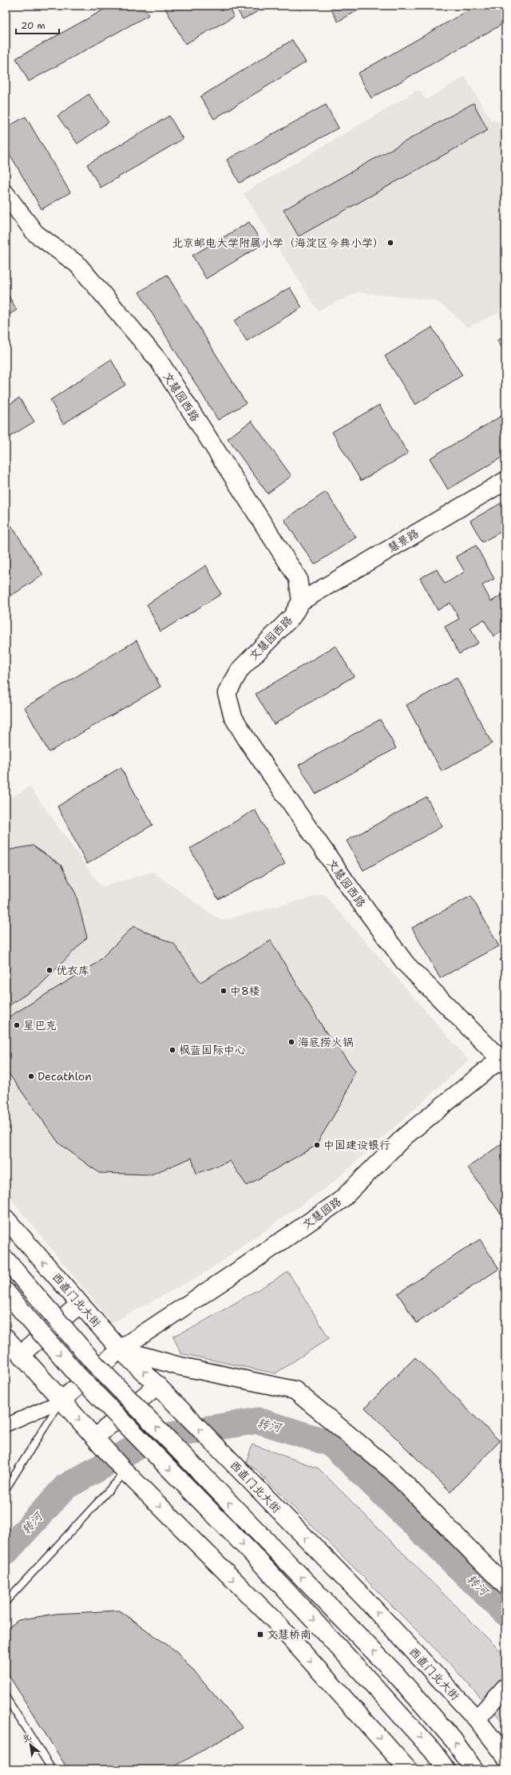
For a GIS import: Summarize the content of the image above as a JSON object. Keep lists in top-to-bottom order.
{
  "streets": {
    "main road": [
      "文慧园西路",
      "慧景路",
      "文慧园路",
      "西直门北大街"
    ]
  },
  "crossings": [
    ["文慧园西路", "慧景路"],
    ["文慧园西路", "文慧园路"],
    ["文慧园路", "西直门北大街"]
  ],
  "water": ["转河"],
  "places": {
    "other": [
      "北京邮电大学附属小学（海淀区今典小学）",
      "优衣库",
      "中8楼",
      "星巴克",
      "海底捞火锅",
      "枫蓝国际中心",
      "Decathlon",
      "中国建设银行"
    ],
    "transit": ["文慧桥南"]
  },
  "scale_bar": "20 m",
  "north": "top left"
}
